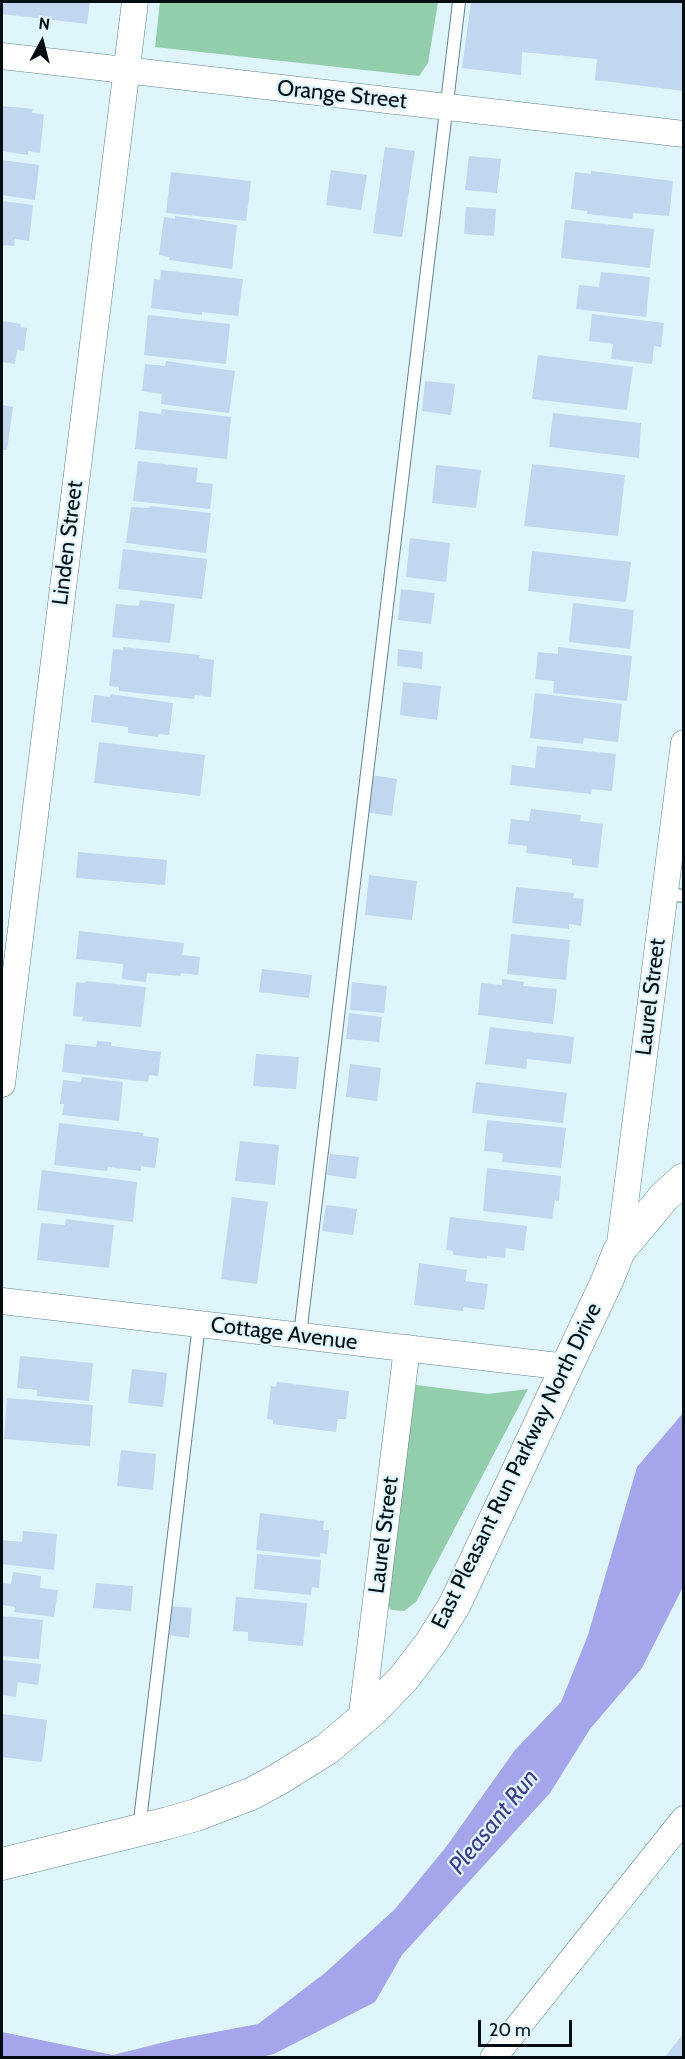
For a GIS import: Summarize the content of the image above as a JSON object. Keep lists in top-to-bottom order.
{
  "streets": {
    "street": [
      "Orange Street",
      "Linden Street",
      "Laurel Street",
      "Cottage Avenue",
      "East Pleasant Run Parkway North Drive"
    ]
  },
  "crossings": [
    ["Orange Street", "Linden Street"],
    ["Laurel Street", "Cottage Avenue"],
    ["Laurel Street", "East Pleasant Run Parkway North Drive"],
    ["Cottage Avenue", "East Pleasant Run Parkway North Drive"]
  ],
  "water": ["Pleasant Run"],
  "scale_bar": "20 m",
  "north": "top"
}
